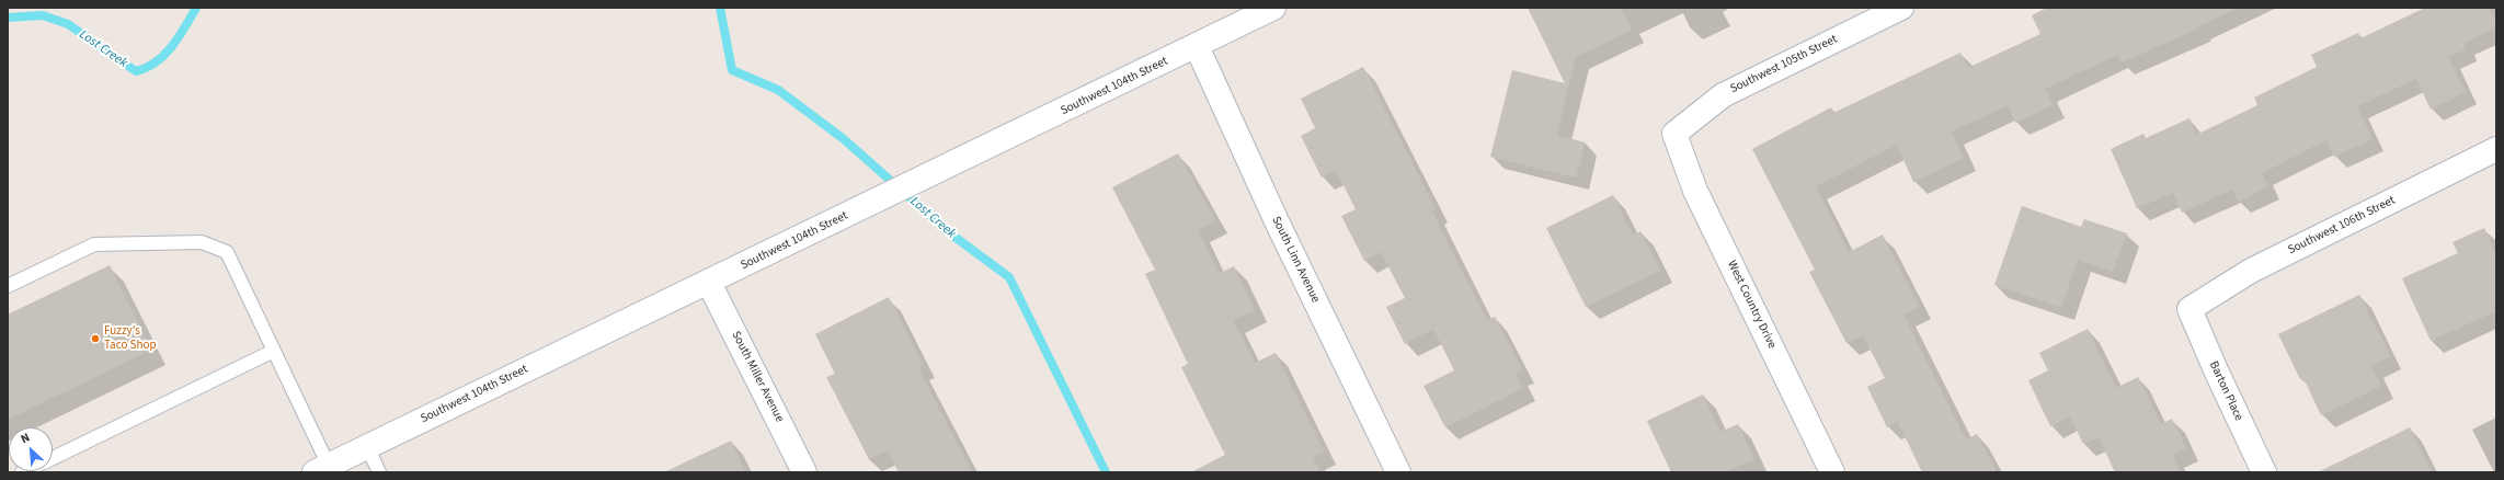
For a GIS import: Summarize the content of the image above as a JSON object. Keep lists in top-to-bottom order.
{
  "streets": {
    "street": [
      "Southwest 105th Street",
      "Southwest 104th Street",
      "Southwest 106th Street",
      "South Linn Avenue",
      "West Country Drive",
      "South Miller Avenue",
      "Barton Place"
    ]
  },
  "crossings": [
    ["Southwest 105th Street", "West Country Drive"],
    ["Southwest 104th Street", "South Linn Avenue"],
    ["Southwest 104th Street", "South Miller Avenue"],
    ["Southwest 106th Street", "Barton Place"]
  ],
  "water": ["Lost Creek"],
  "places": ["Fuzzy's Taco Shop"],
  "north": "top left"
}
